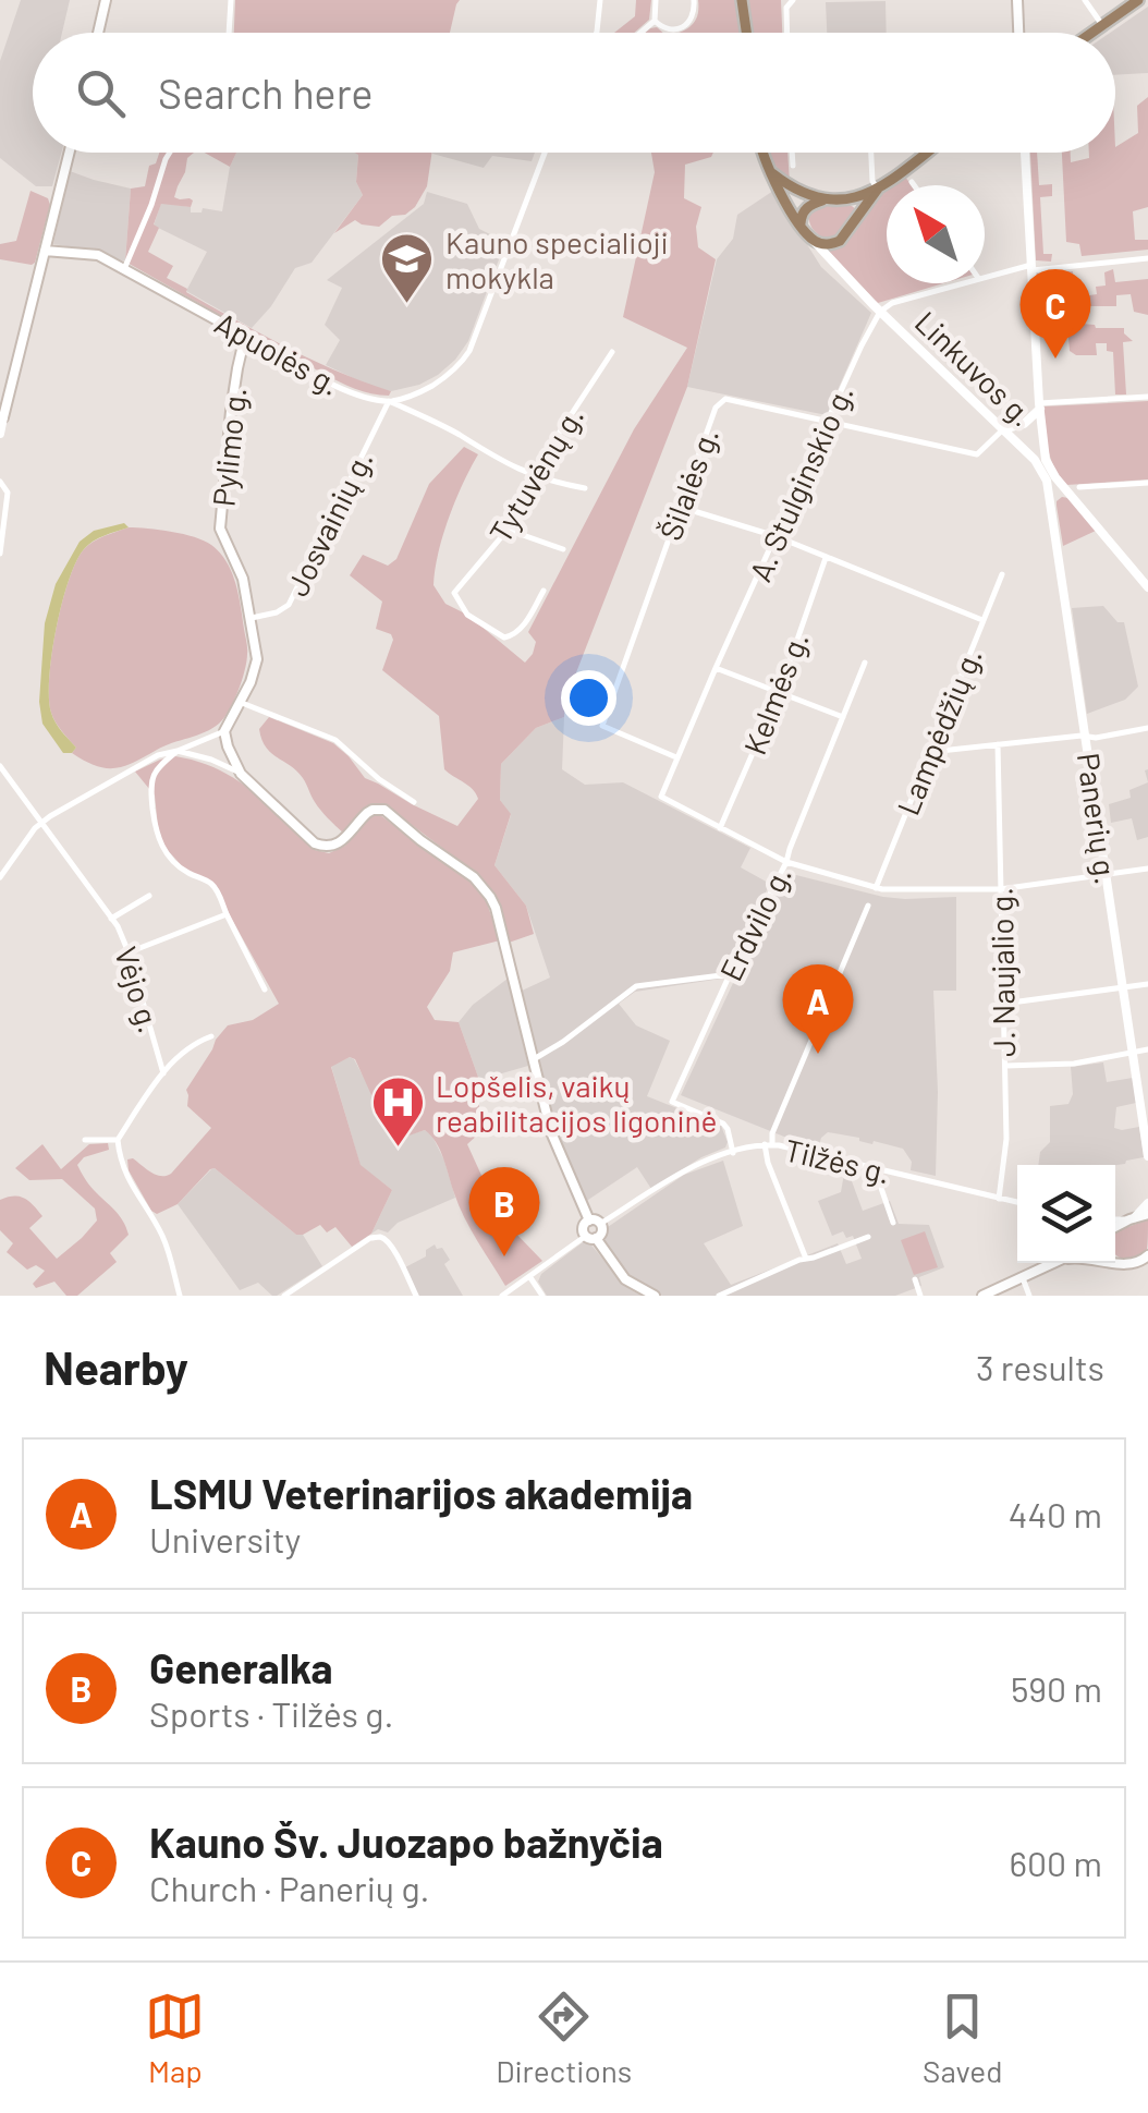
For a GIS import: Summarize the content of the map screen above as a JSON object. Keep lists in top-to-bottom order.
{
  "streets": {
    "main road": [
      "Apuolės g.",
      "Linkuvos g.",
      "Pylimo g.",
      "Josvainių g.",
      "Panerių g."
    ],
    "street": [
      "Tytuvėnų g.",
      "A. Stulginskio g.",
      "Šilalės g.",
      "Kelmės g.",
      "Lampėdžių g.",
      "Erdvilo g.",
      "J. Naujalio g.",
      "Vėjo g.",
      "Tilžės g."
    ]
  },
  "crossings": [
    ["Apuolės g.", "Pylimo g."],
    ["Apuolės g.", "Tytuvėnų g."],
    ["Apuolės g.", "Josvainių g."],
    ["Linkuvos g.", "A. Stulginskio g."],
    ["Linkuvos g.", "Šilalės g."],
    ["Linkuvos g.", "Panerių g."],
    ["Pylimo g.", "Josvainių g."],
    ["A. Stulginskio g.", "Šilalės g."],
    ["A. Stulginskio g.", "Kelmės g."],
    ["Erdvilo g.", "Tilžės g."],
    ["J. Naujalio g.", "Tilžės g."]
  ],
  "places": {
    "school or university": ["Kauno specialioji mokykla"],
    "hospital": ["Lopšelis, vaikų reabilitacijos ligoninė"]
  },
  "north": "top left",
  "page": {
    "search": "Search here",
    "pins": ["C", "A", "B"],
    "heading": ["Nearby", "3 results"],
    "list": [
      {
        "mark": "A",
        "name": "LSMU Veterinarijos akademija",
        "note": "University",
        "value": "440 m"
      },
      {
        "mark": "B",
        "name": "Generalka",
        "note": "Sports · Tilžės g.",
        "value": "590 m"
      },
      {
        "mark": "C",
        "name": "Kauno Šv. Juozapo bažnyčia",
        "note": "Church · Panerių g.",
        "value": "600 m"
      }
    ],
    "nav": ["Map", "Directions", "Saved"]
  }
}
